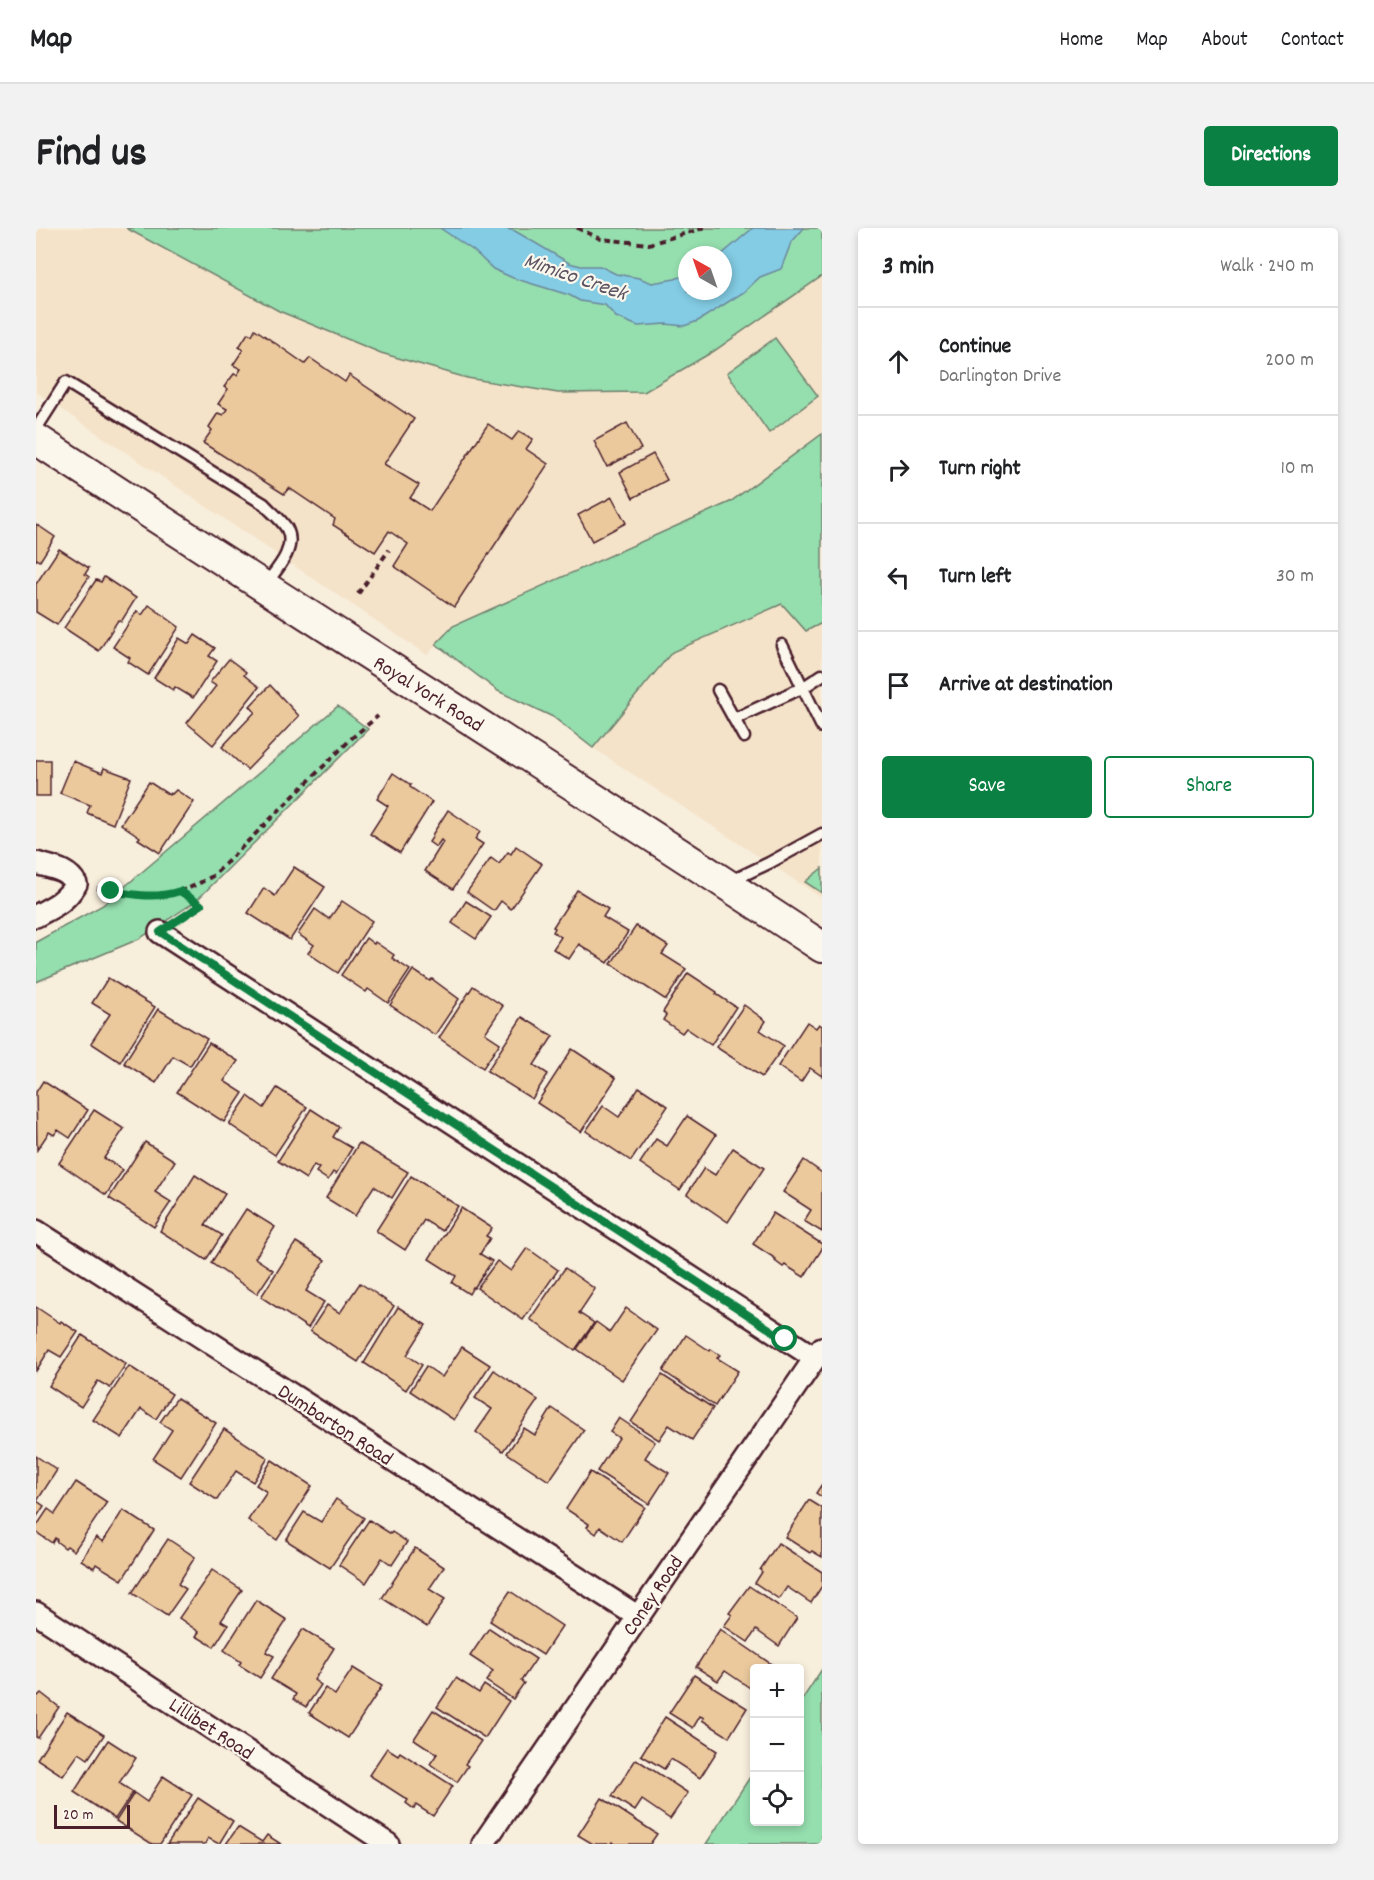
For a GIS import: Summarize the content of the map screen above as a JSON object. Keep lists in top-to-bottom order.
{
  "streets": {
    "main road": ["Royal York Road"],
    "street": ["Dumbarton Road", "Coney Road", "Lillibet Road"]
  },
  "crossings": [
    ["Dumbarton Road", "Coney Road"]
  ],
  "water": ["Mimico Creek"],
  "scale_bar": "20 m",
  "north": "top left",
  "page": {
    "header": "Map",
    "nav": [
      "Home",
      "Map",
      "About",
      "Contact"
    ],
    "title": "Find us",
    "buttons": [
      "Directions",
      ["Save", "Share"]
    ],
    "heading": ["3 min", "Walk · 240 m"],
    "list": [
      ["Continue", "Darlington Drive", "200 m"],
      ["Turn right", "10 m"],
      ["Turn left", "30 m"],
      "Arrive at destination"
    ],
    "map_buttons": ["+", "−"],
    "scale": "20 m"
  }
}
